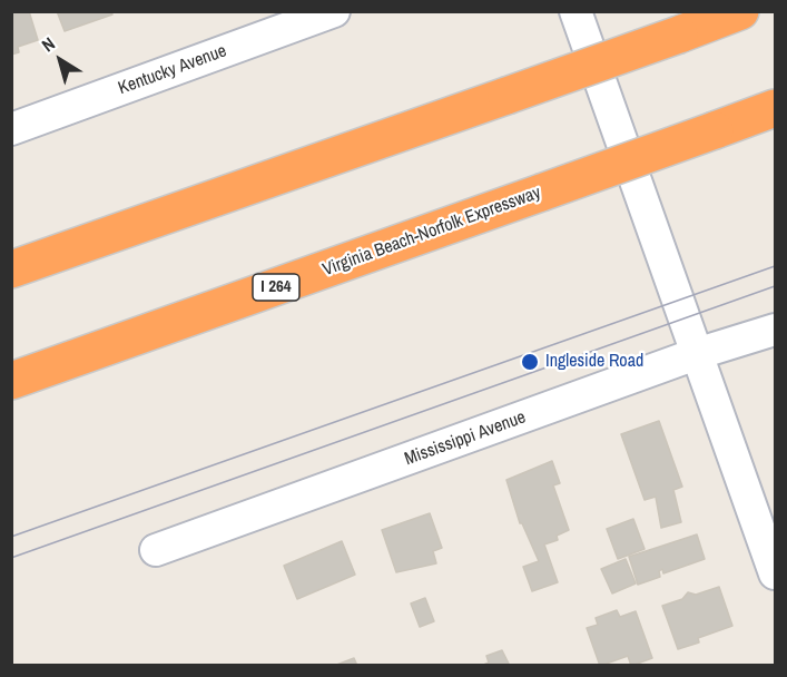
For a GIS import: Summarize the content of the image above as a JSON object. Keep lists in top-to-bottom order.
{
  "streets": {
    "highway": ["Virginia Beach-Norfolk Expressway", "I 264"],
    "street": ["Kentucky Avenue", "Mississippi Avenue"]
  },
  "places": ["Ingleside Road"],
  "north": "top left"
}
